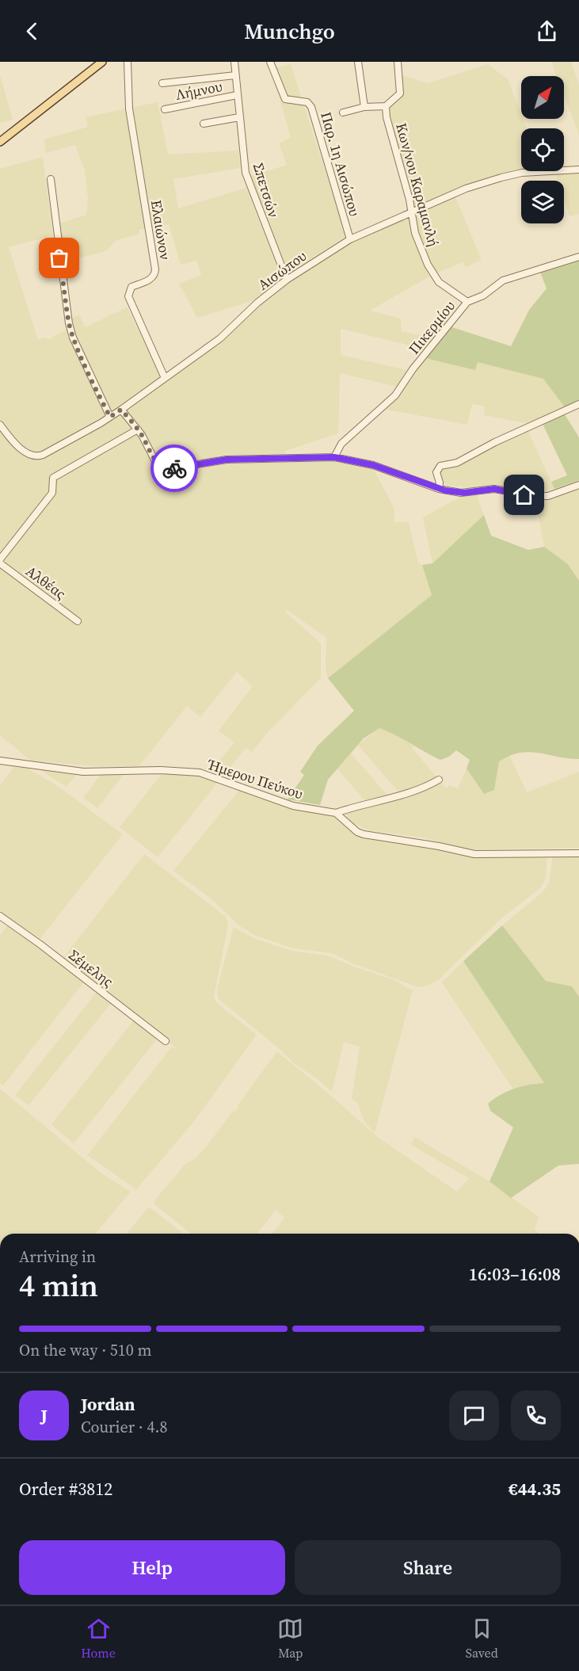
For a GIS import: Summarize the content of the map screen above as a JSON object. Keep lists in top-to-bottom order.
{
  "streets": {
    "street": [
      "Λήμνου",
      "Παρ. 1η Αισώπου",
      "Κων/νου Καραμανλή",
      "Σπετσών",
      "Ελαιώνον",
      "Αισώπου",
      "Πικερμίου",
      "Αλθέας",
      "Ήμερου Πεύκου",
      "Σέμελης"
    ]
  },
  "crossings": [
    ["Λήμνου", "Σπετσών"],
    ["Παρ. 1η Αισώπου", "Αισώπου"],
    ["Κων/νου Καραμανλή", "Αισώπου"],
    ["Κων/νου Καραμανλή", "Πικερμίου"],
    ["Σπετσών", "Αισώπου"],
    ["Ελαιώνον", "Αισώπου"]
  ],
  "north": "top right",
  "page": {
    "header": "Munchgo",
    "heading": ["4 min", "Arriving in", "16:03–16:08"],
    "panel": [
      "Jordan",
      "Courier · 4.8",
      "Order #3812",
      "€44.35"
    ],
    "bar": "On the way · 510 m",
    "round": "J",
    "buttons": ["Help", "Share"],
    "tabs": ["Home", "Map", "Saved"]
  }
}
